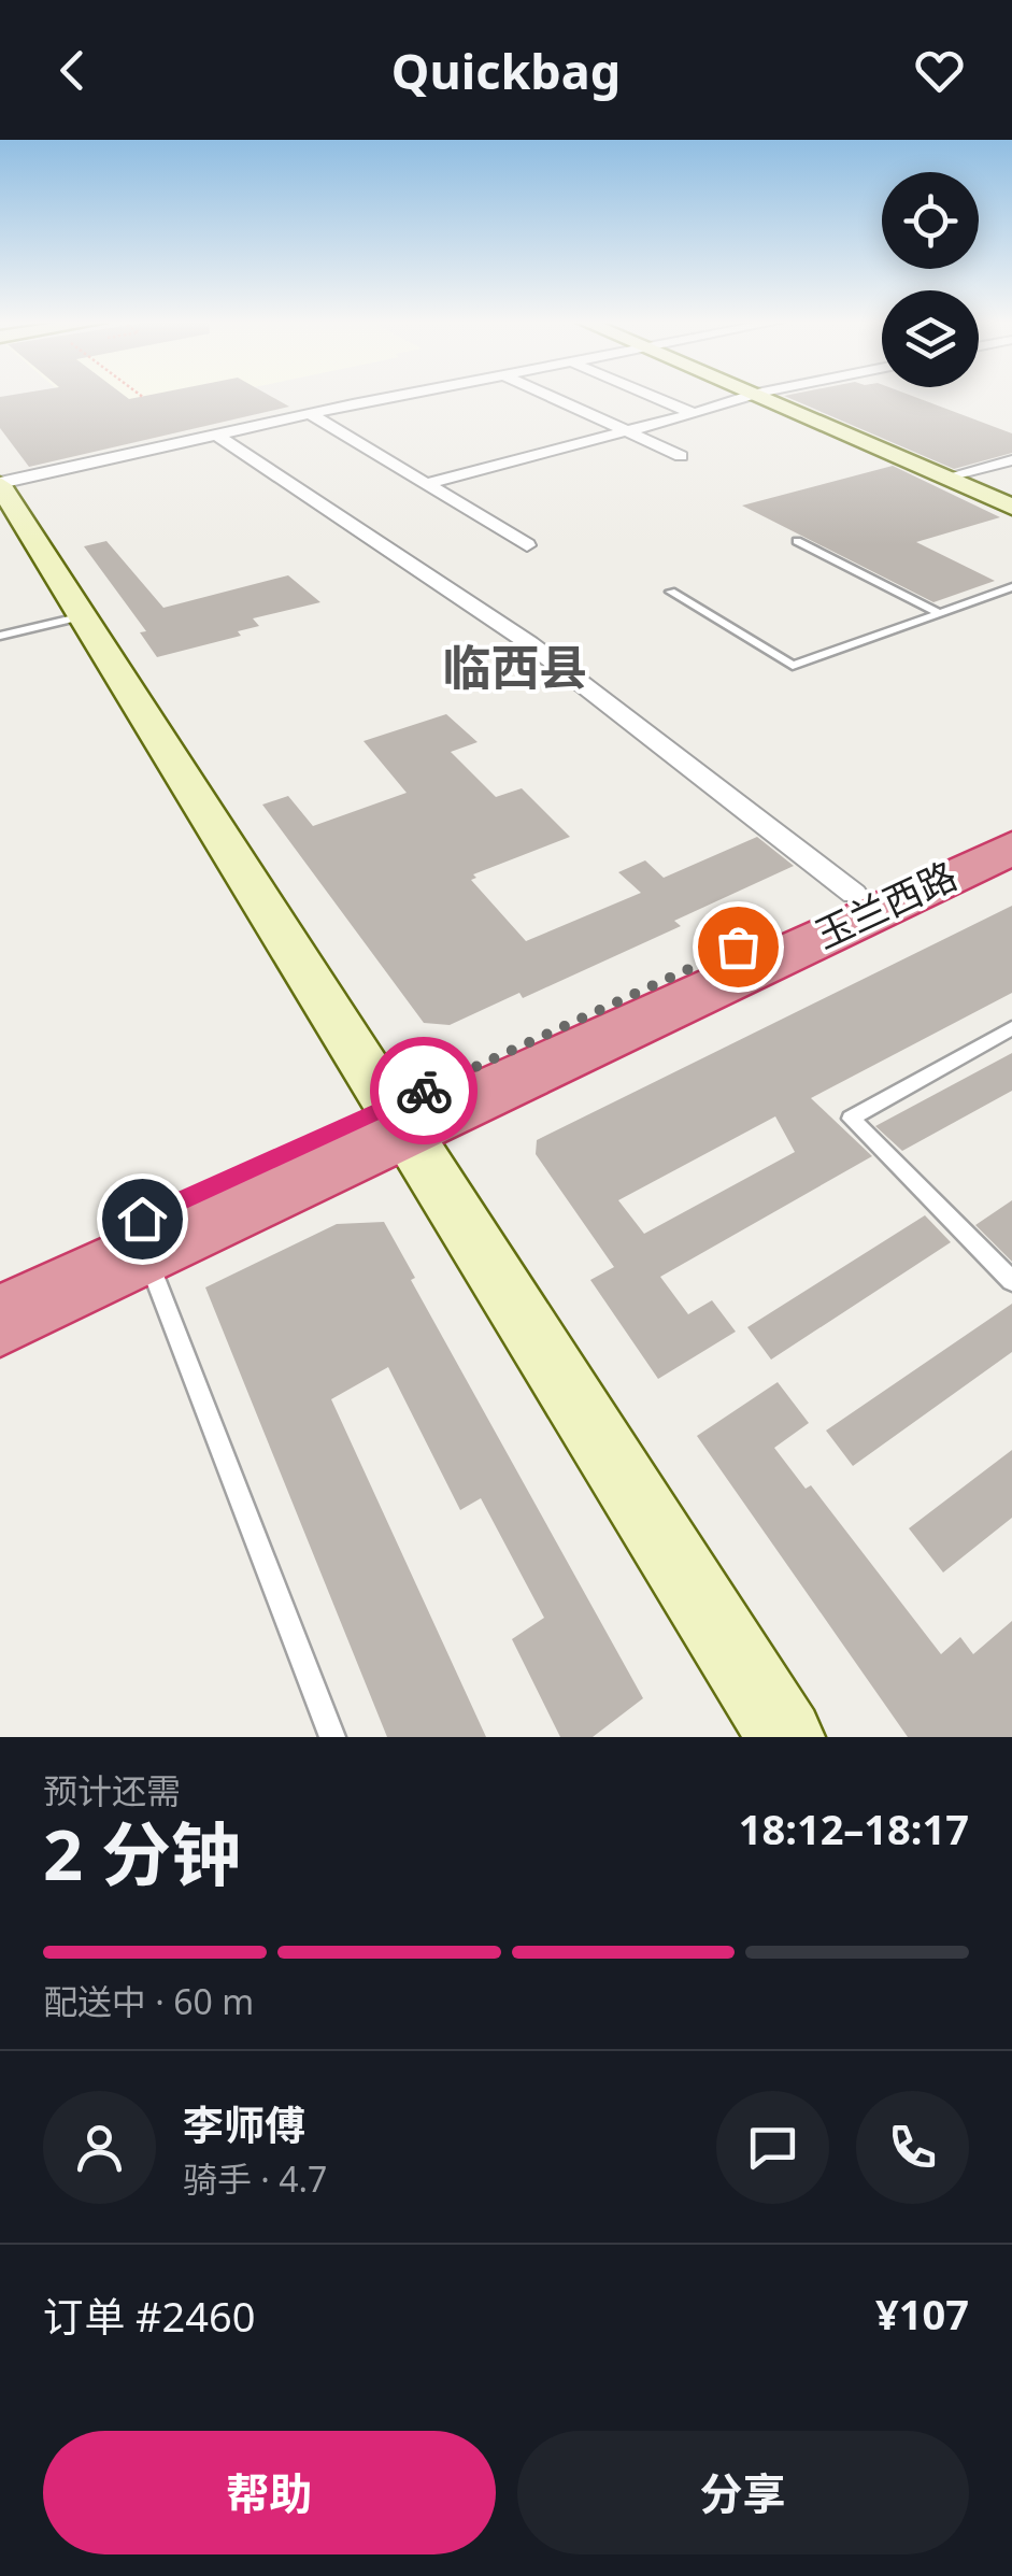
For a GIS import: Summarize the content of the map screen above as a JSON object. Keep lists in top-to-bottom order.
{
  "streets": {
    "highway": ["玉兰西路"]
  },
  "districts": ["临西县"],
  "page": {
    "header": "Quickbag",
    "heading": ["2 分钟", "预计还需", "18:12–18:17"],
    "panel": [
      "李师傅",
      "骑手 · 4.7",
      "订单 #2460",
      "¥107"
    ],
    "bar": "配送中 · 60 m",
    "buttons": ["帮助", "分享"]
  }
}
